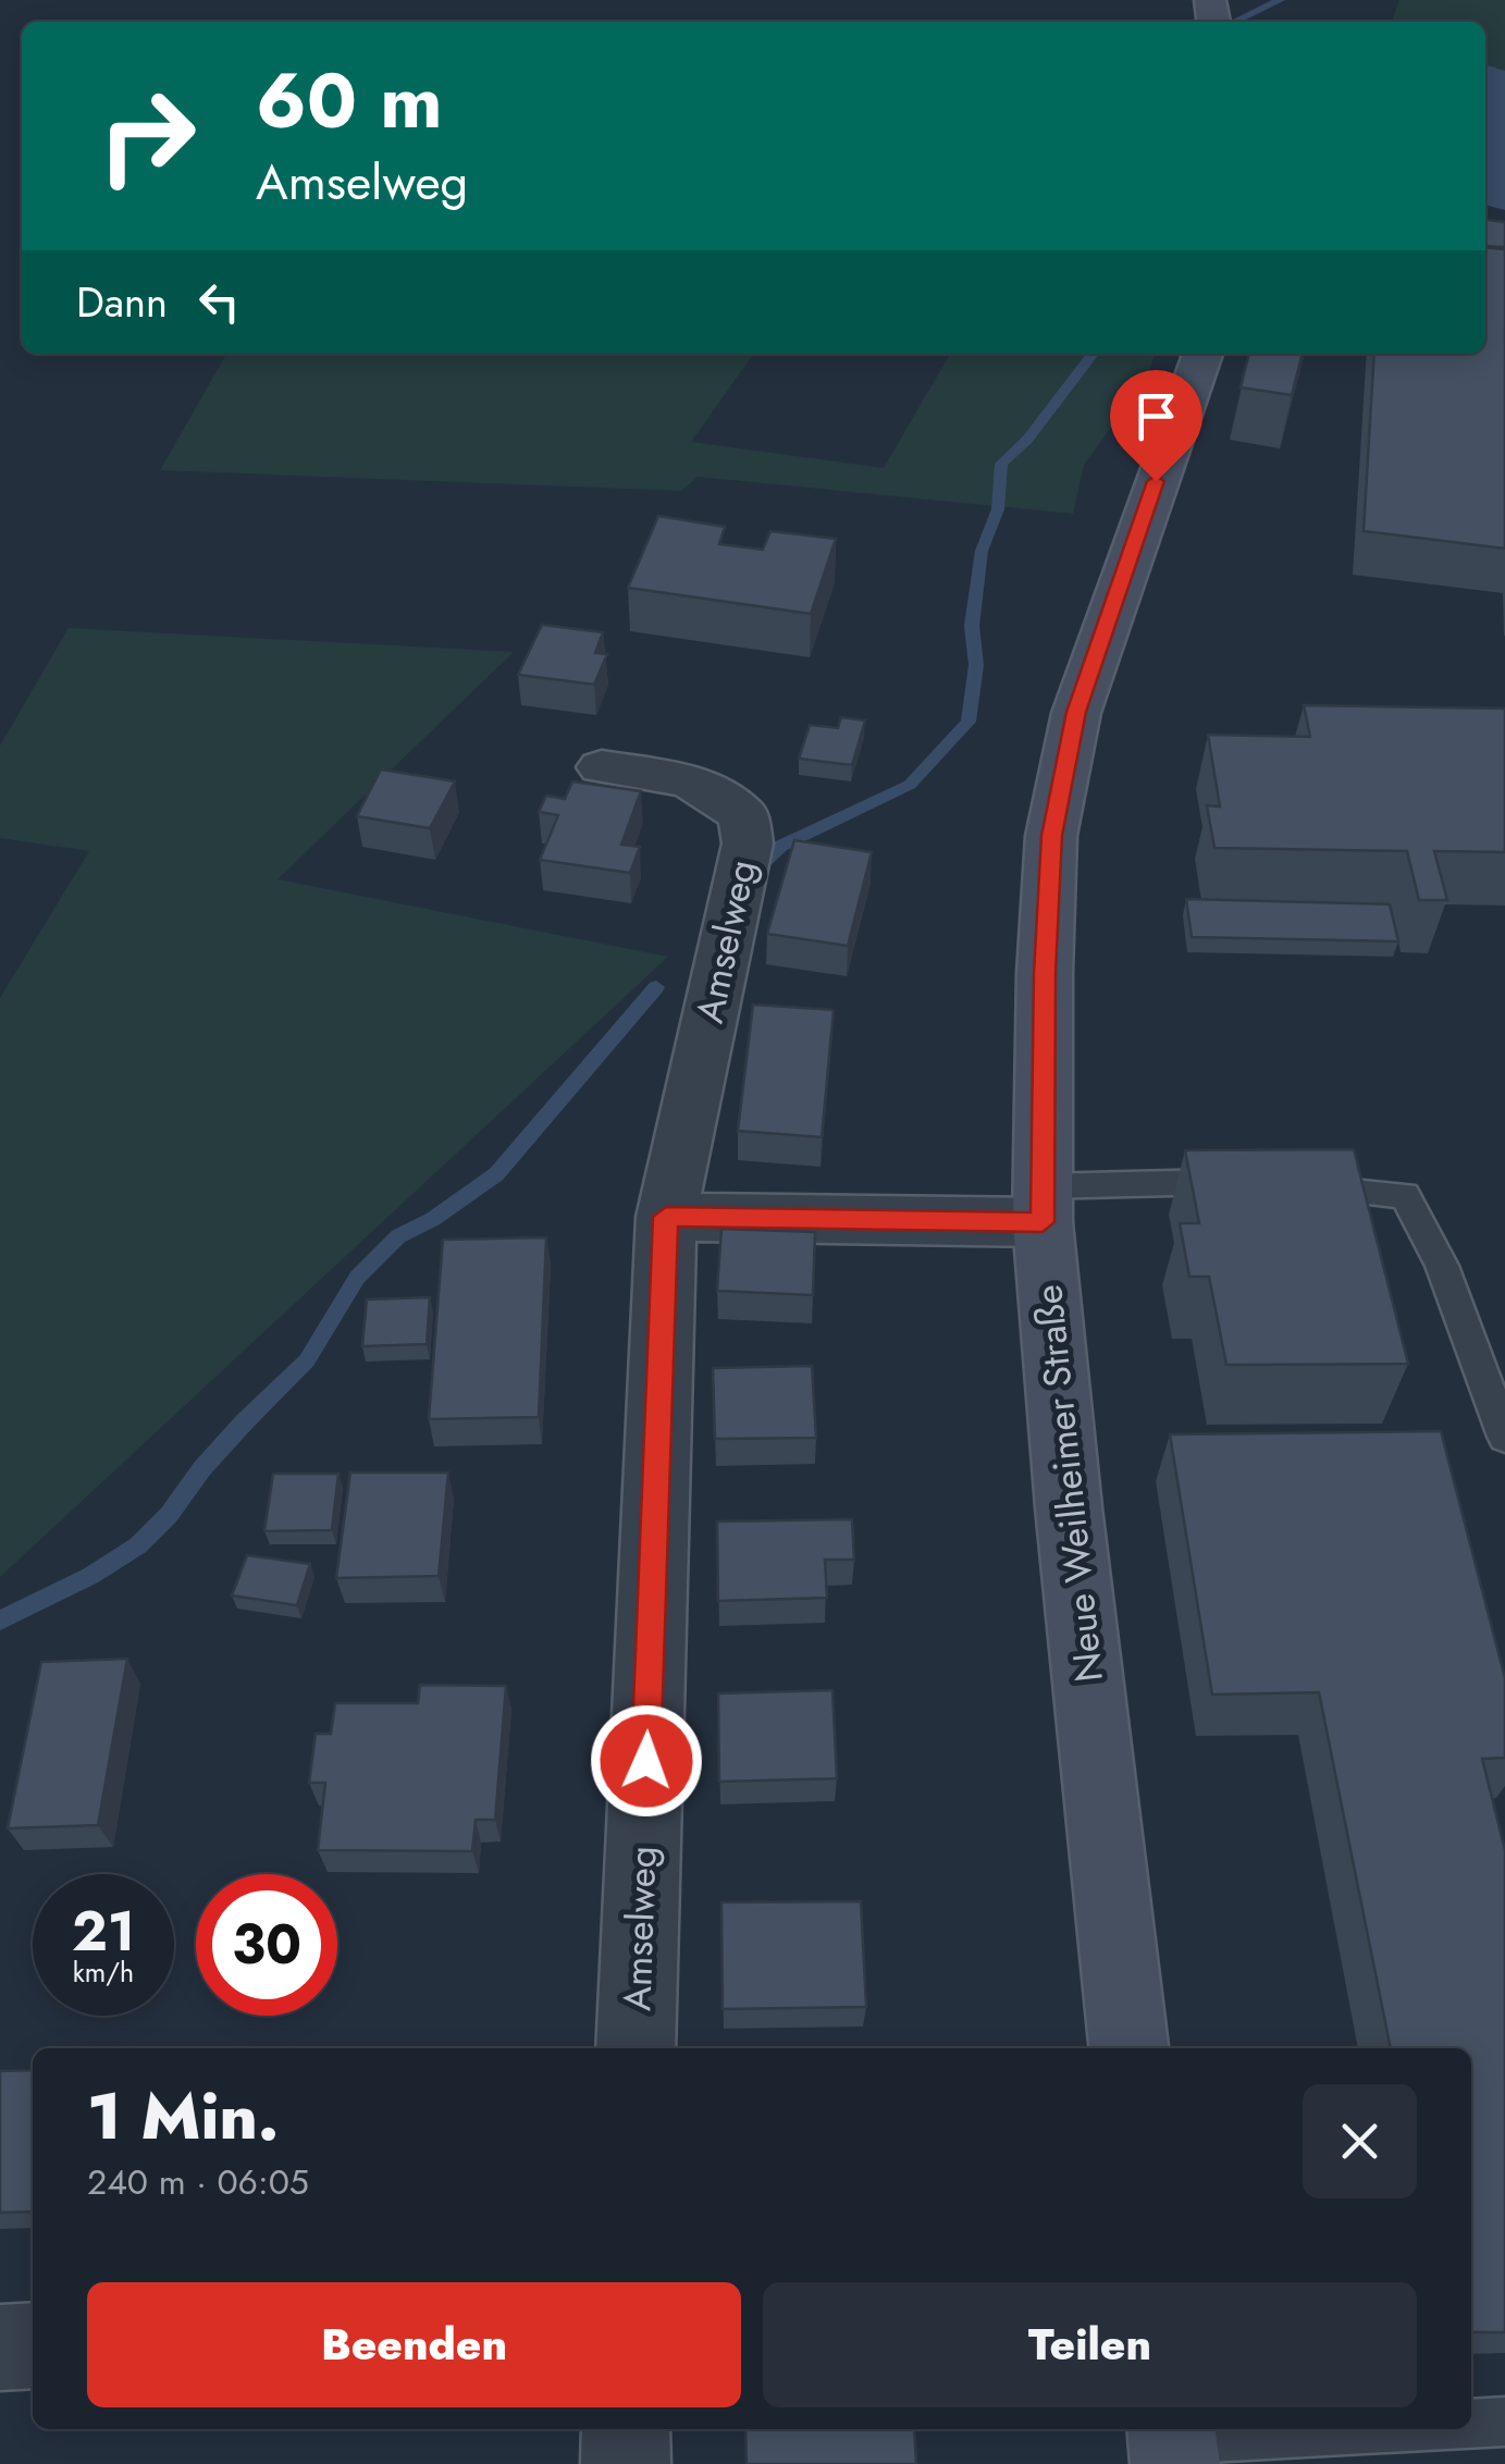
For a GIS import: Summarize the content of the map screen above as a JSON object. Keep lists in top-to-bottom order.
{
  "streets": {
    "main road": ["Neue Weilheimer Straße"],
    "street": ["Amselweg"]
  },
  "page": {
    "turn": ["60 m", "Amselweg"],
    "then": "Dann",
    "speed": "21 km/h",
    "limit": "30",
    "heading": ["1 Min.", "240 m · 06:05"],
    "buttons": ["Beenden", "Teilen"]
  }
}
